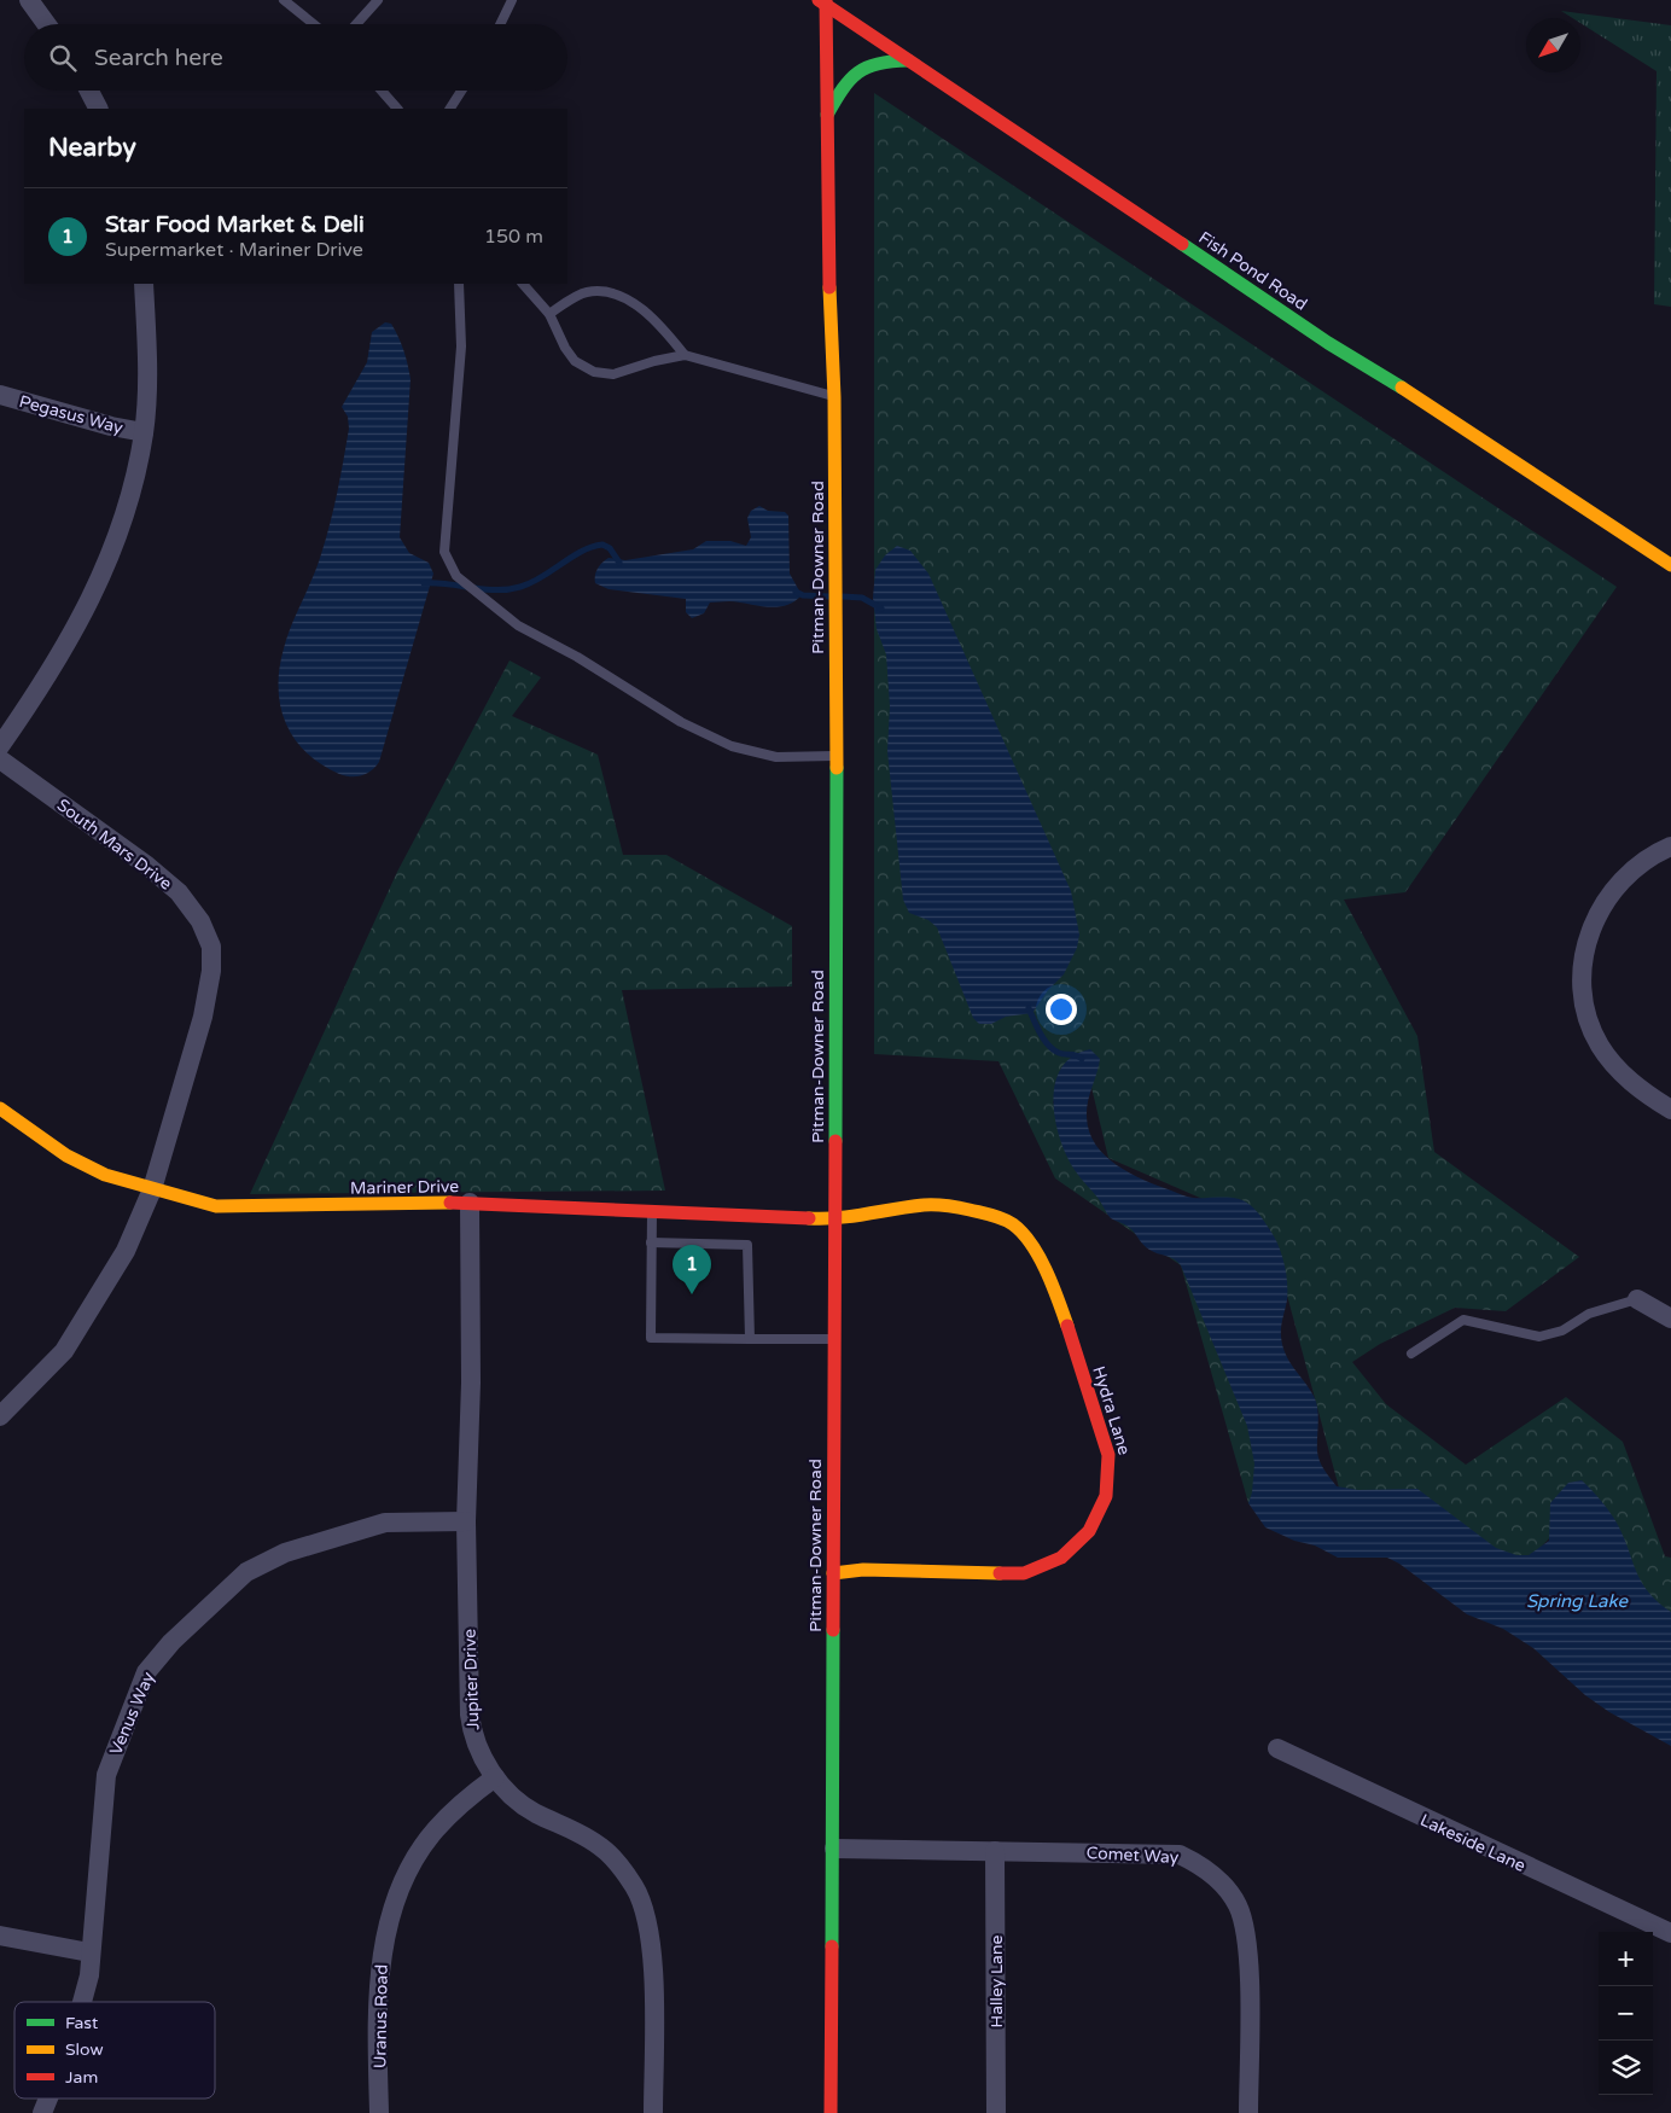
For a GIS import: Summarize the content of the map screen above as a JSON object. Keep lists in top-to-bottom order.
{
  "streets": {
    "street": [
      "Fish Pond Road",
      "Pegasus Way",
      "Pitman-Downer Road",
      "South Mars Drive",
      "Mariner Drive",
      "Hydra Lane",
      "Jupiter Drive",
      "Venus Way",
      "Lakeside Lane",
      "Comet Way",
      "Halley Lane",
      "Uranus Road"
    ]
  },
  "crossings": [
    ["Fish Pond Road", "Pitman-Downer Road"],
    ["Pitman-Downer Road", "Mariner Drive"],
    ["Pitman-Downer Road", "Hydra Lane"],
    ["Pitman-Downer Road", "Comet Way"],
    ["South Mars Drive", "Mariner Drive"],
    ["Mariner Drive", "Hydra Lane"],
    ["Mariner Drive", "Jupiter Drive"],
    ["Jupiter Drive", "Venus Way"],
    ["Jupiter Drive", "Uranus Road"],
    ["Comet Way", "Halley Lane"]
  ],
  "water": ["Spring Lake"],
  "legend": ["Fast", "Slow", "Jam"],
  "north": "bottom left",
  "page": {
    "search": "Search here",
    "heading": "Nearby",
    "list": [
      {
        "mark": "1",
        "name": "Star Food Market & Deli",
        "note": "Supermarket · Mariner Drive",
        "value": "150 m"
      }
    ],
    "pins": "1",
    "map_buttons": ["+", "−"]
  }
}
